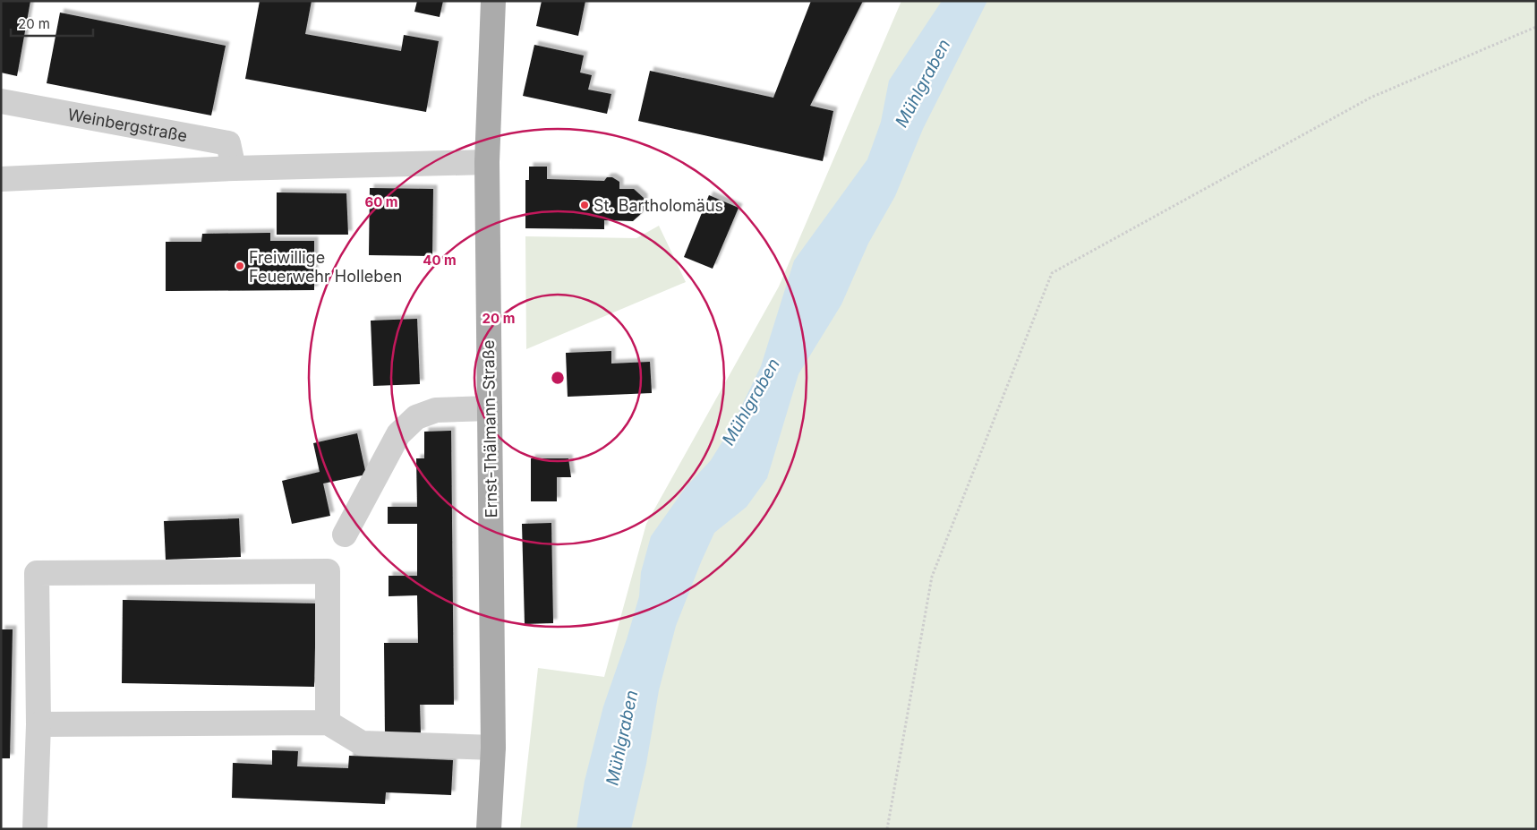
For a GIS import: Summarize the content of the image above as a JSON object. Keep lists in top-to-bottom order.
{
  "streets": {
    "main road": ["Ernst-Thälmann-Straße"],
    "street": ["Weinbergstraße"]
  },
  "water": ["Mühlgraben"],
  "places": ["St. Bartholomäus", "Freiwillige Feuerwehr Holleben"],
  "scale_bar": "20 m",
  "rings": ["60 m", "40 m", "20 m"]
}
